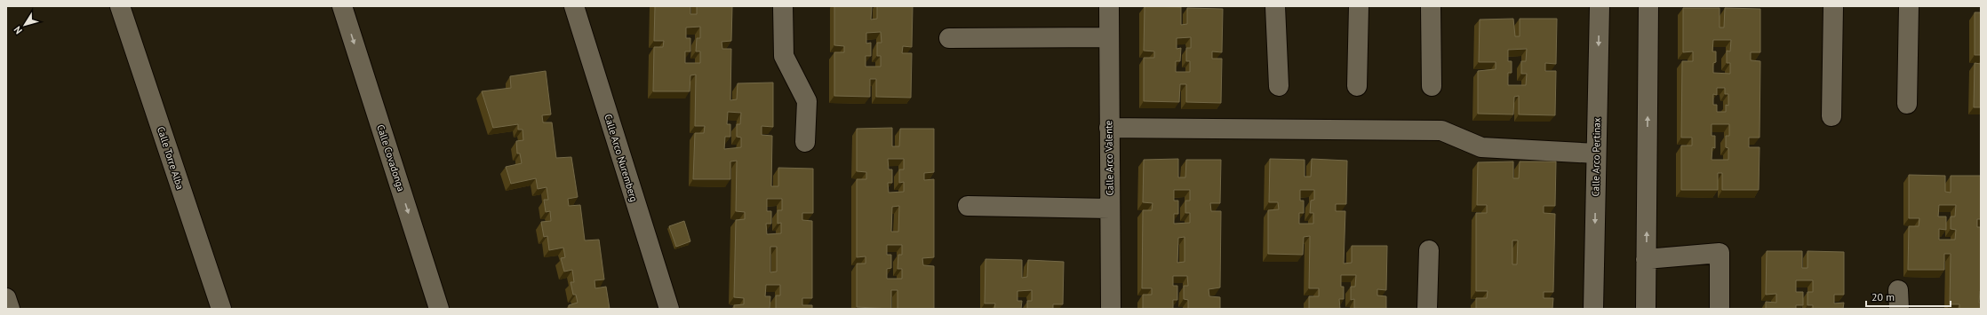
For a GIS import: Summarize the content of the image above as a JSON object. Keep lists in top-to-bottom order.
{
  "streets": {
    "street": [
      "Calle Arco Pertinax",
      "Calle Torre Alba",
      "Calle Covadonga",
      "Calle Arco Nuremberg",
      "Calle Arco Valente"
    ]
  },
  "one_way": ["Calle Covadonga"],
  "scale_bar": "20 m",
  "north": "bottom left"
}
